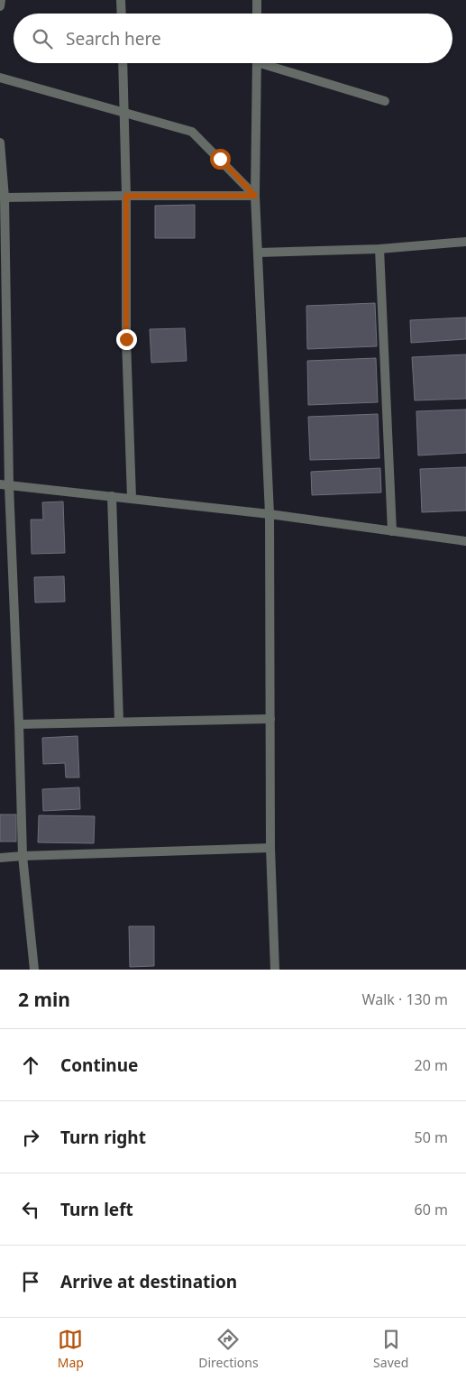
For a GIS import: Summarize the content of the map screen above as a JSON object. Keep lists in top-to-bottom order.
{
  "page": {
    "search": "Search here",
    "heading": ["2 min", "Walk · 130 m"],
    "list": [
      ["Continue", "20 m"],
      ["Turn right", "50 m"],
      ["Turn left", "60 m"],
      "Arrive at destination"
    ],
    "nav": ["Map", "Directions", "Saved"]
  }
}
